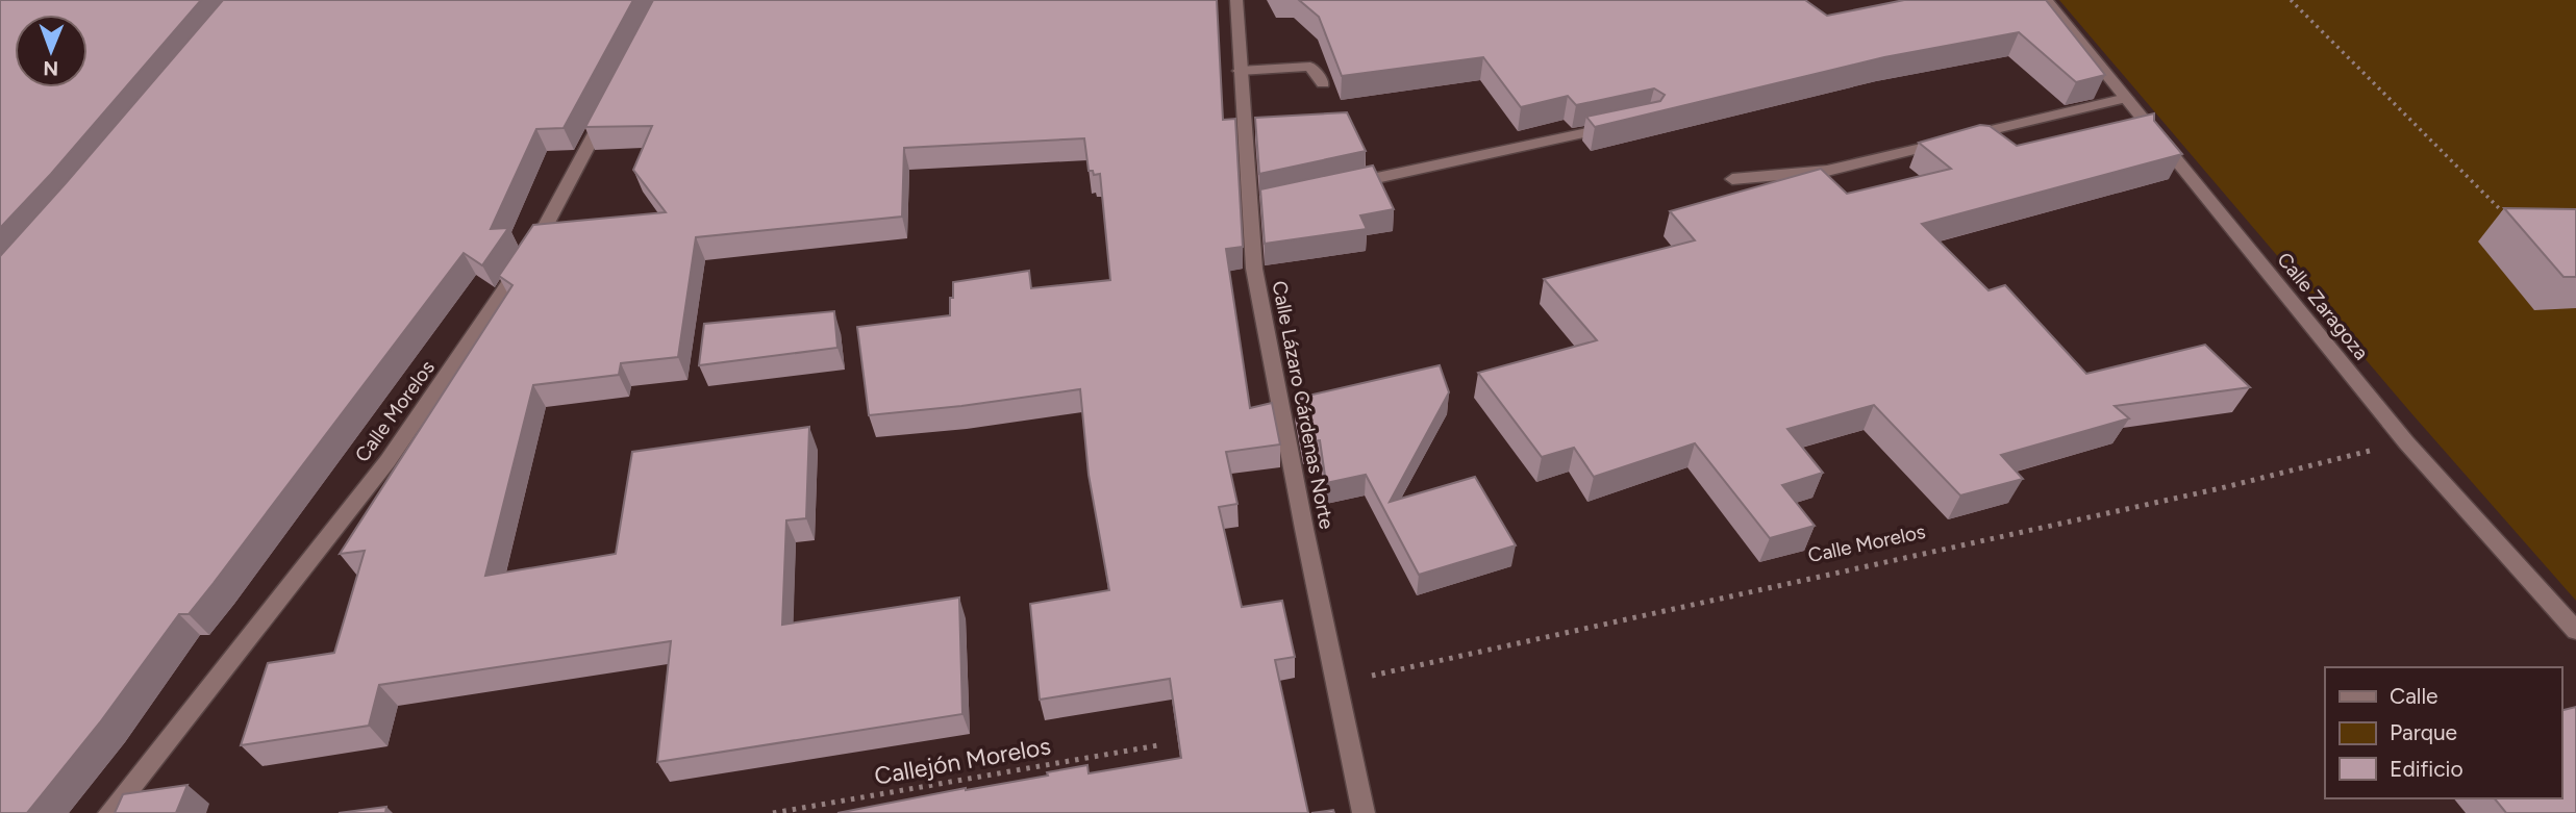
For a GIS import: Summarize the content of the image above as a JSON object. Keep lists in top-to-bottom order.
{
  "streets": {
    "street": ["Calle Zaragoza", "Calle Lázaro Cárdenas Norte", "Calle Morelos"],
    "path": ["Callejón Morelos"]
  },
  "crossings": [
    ["Calle Zaragoza", "Calle Morelos"],
    ["Calle Lázaro Cárdenas Norte", "Calle Morelos"]
  ],
  "legend": ["Calle", "Parque", "Edificio"],
  "north": "bottom"
}
